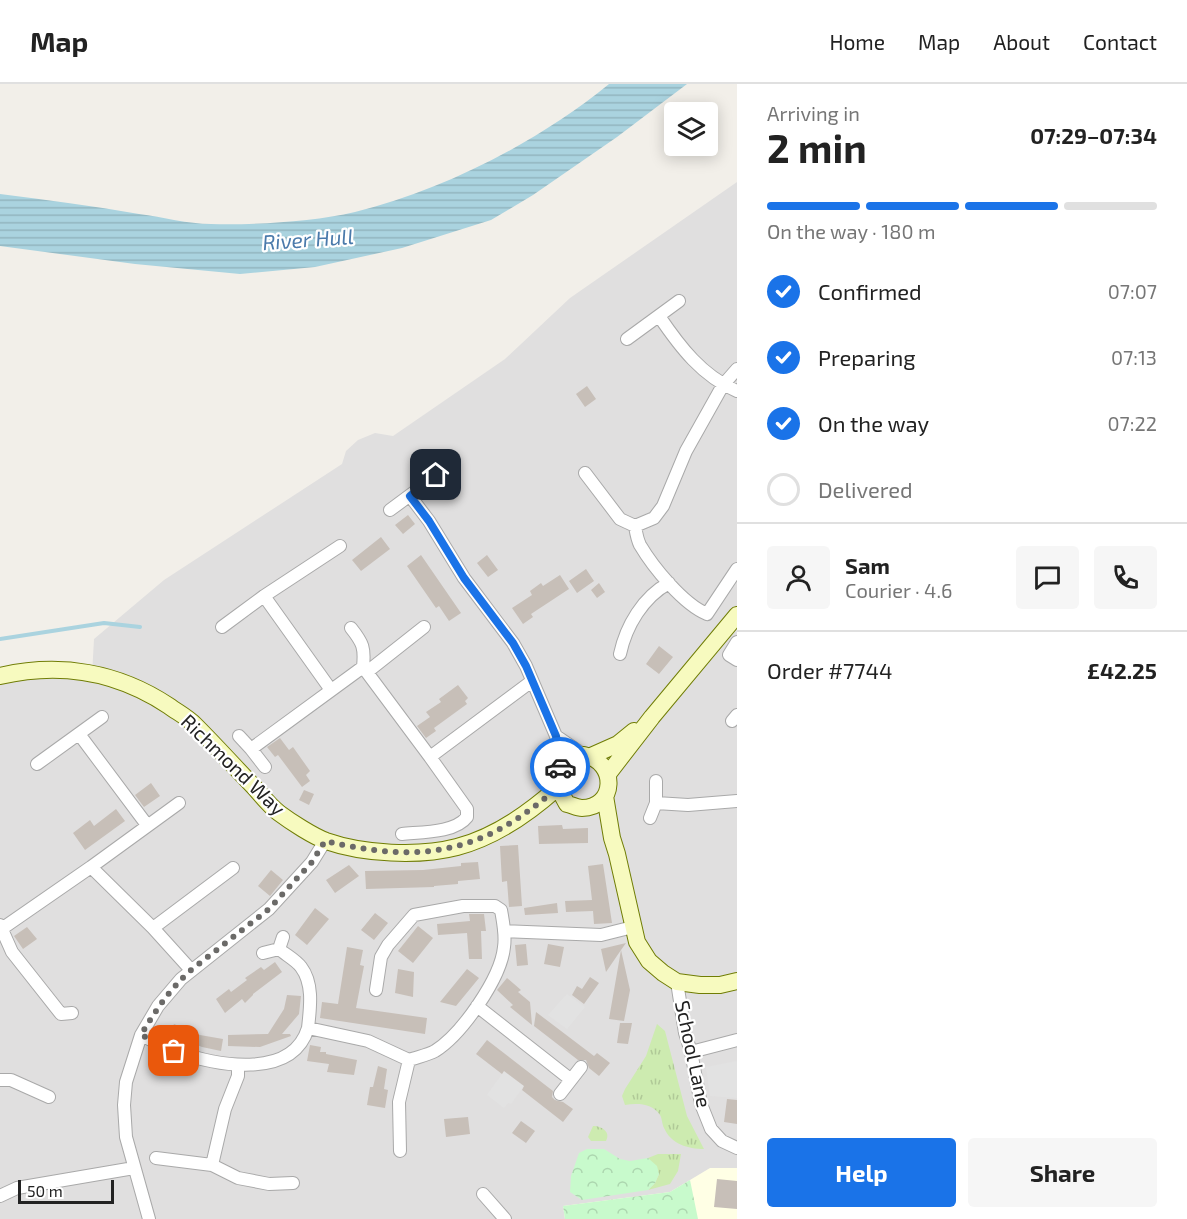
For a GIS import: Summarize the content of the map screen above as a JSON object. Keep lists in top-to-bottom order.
{
  "streets": {
    "street": ["Richmond Way", "School Lane"]
  },
  "water": ["River Hull"],
  "scale_bar": "50 m",
  "page": {
    "header": "Map",
    "nav": [
      "Home",
      "Map",
      "About",
      "Contact"
    ],
    "heading": ["2 min", "Arriving in", "07:29–07:34"],
    "panel": [
      "Sam",
      "Courier · 4.6",
      "Order #7744",
      "£42.25"
    ],
    "bar": "On the way · 180 m",
    "list": [
      ["Confirmed", "07:07"],
      ["Preparing", "07:13"],
      ["On the way", "07:22"],
      "Delivered"
    ],
    "buttons": ["Help", "Share"],
    "scale": "50 m"
  }
}
